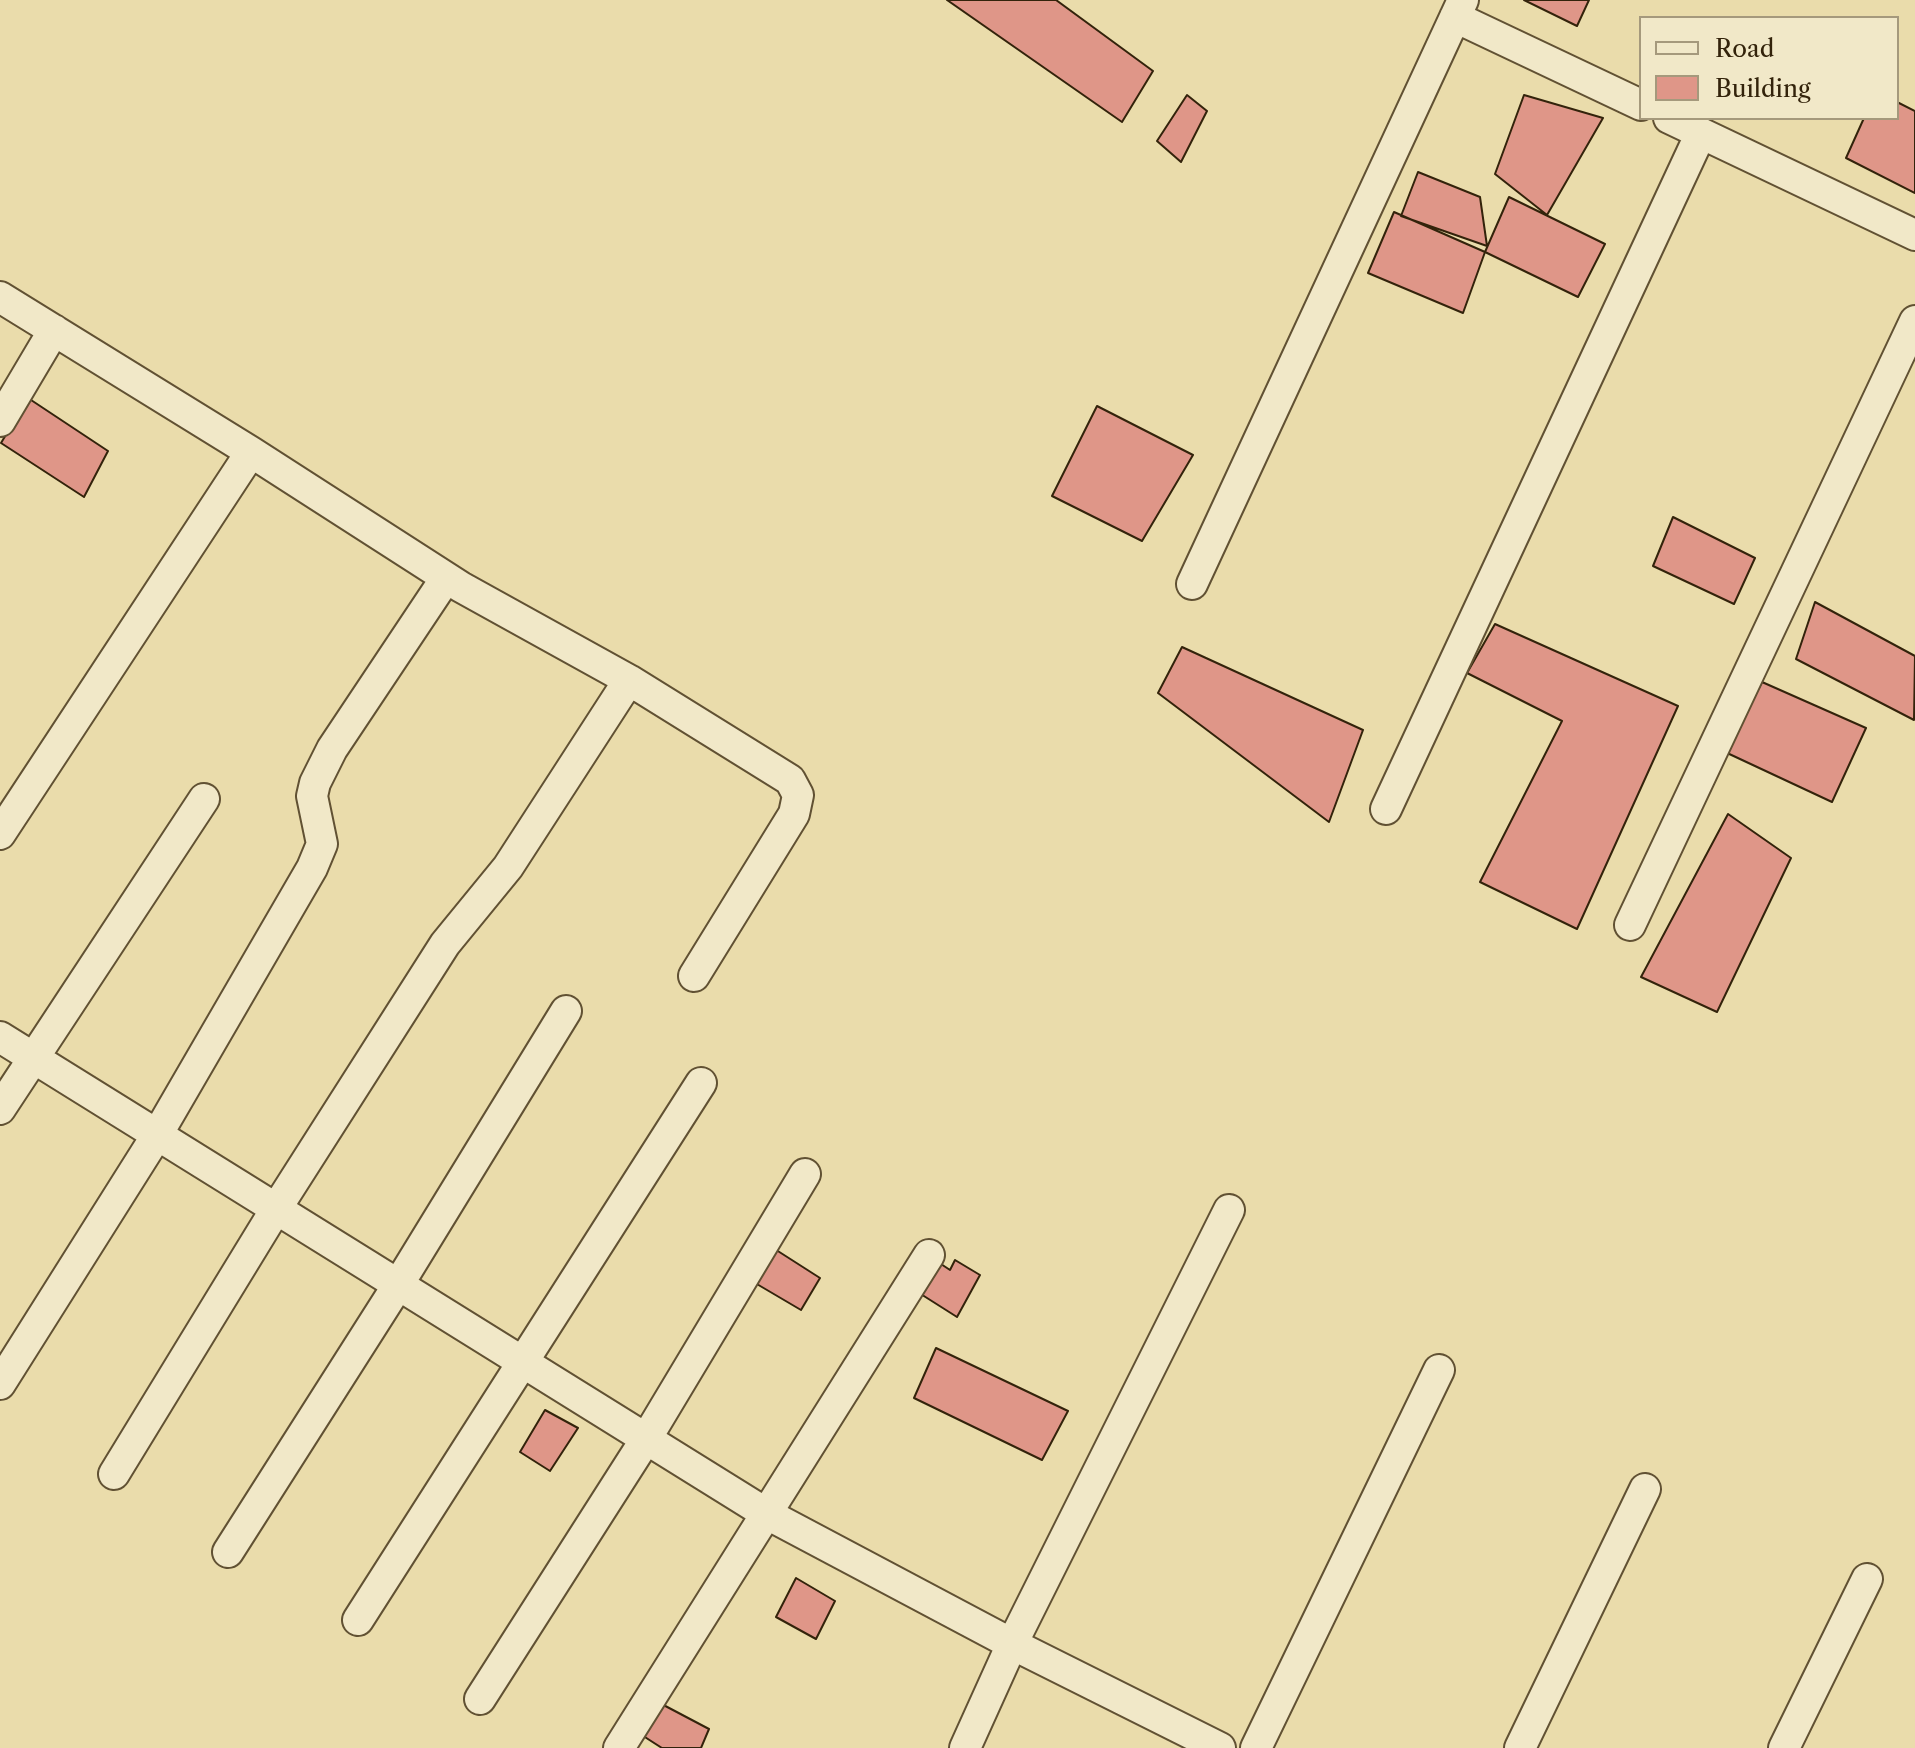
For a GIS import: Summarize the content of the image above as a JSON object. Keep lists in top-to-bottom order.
{
  "legend": ["Road", "Building"]
}
